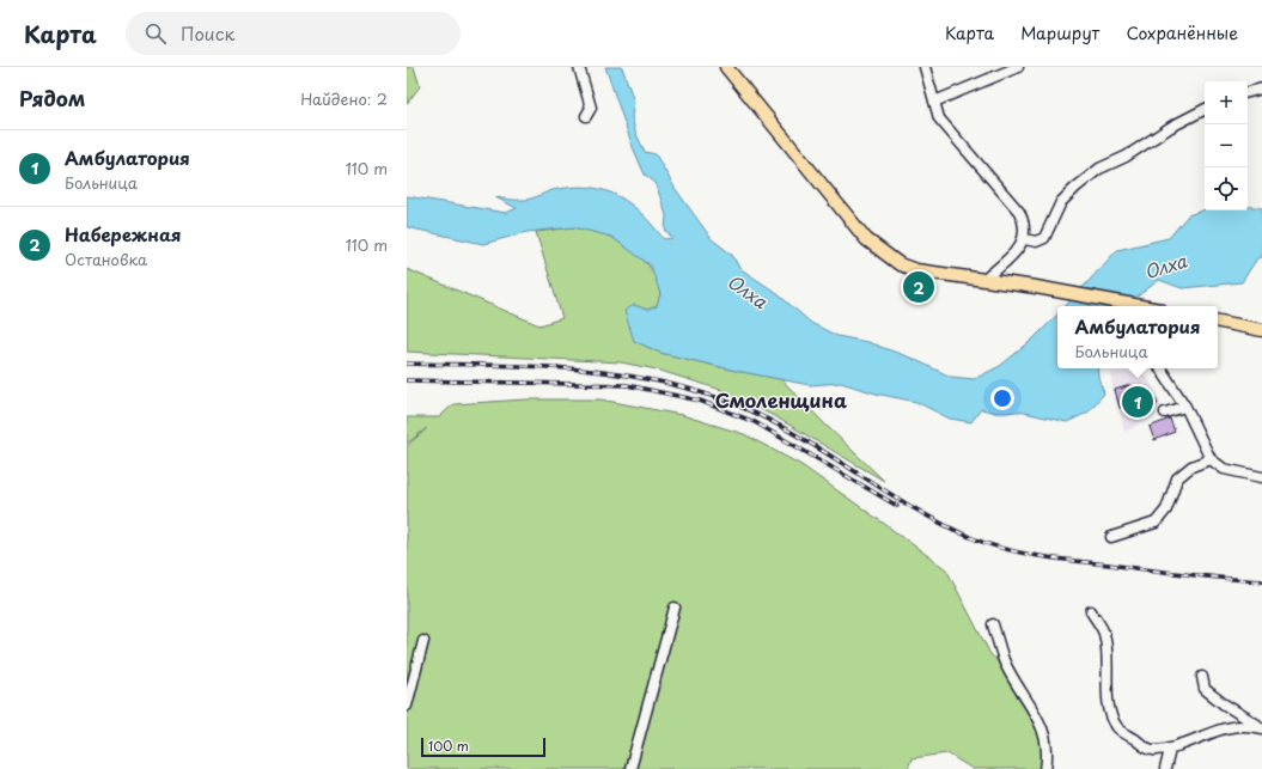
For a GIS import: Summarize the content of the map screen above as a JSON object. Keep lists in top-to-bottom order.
{
  "districts": ["Смоленщина"],
  "water": ["Олха"],
  "scale_bar": "100 m",
  "page": {
    "header": "Карта",
    "search": "Поиск",
    "nav": ["Карта", "Маршрут", "Сохранённые"],
    "heading": ["Рядом", "Найдено: 2"],
    "map_buttons": ["+", "−"],
    "list": [
      {
        "mark": "1",
        "name": "Амбулатория",
        "note": "Больница",
        "value": "110 m"
      },
      {
        "mark": "2",
        "name": "Набережная",
        "note": "Остановка",
        "value": "110 m"
      }
    ],
    "pins": ["2", "1"],
    "popup": ["Амбулатория", "Больница"],
    "scale": "100 m"
  }
}
